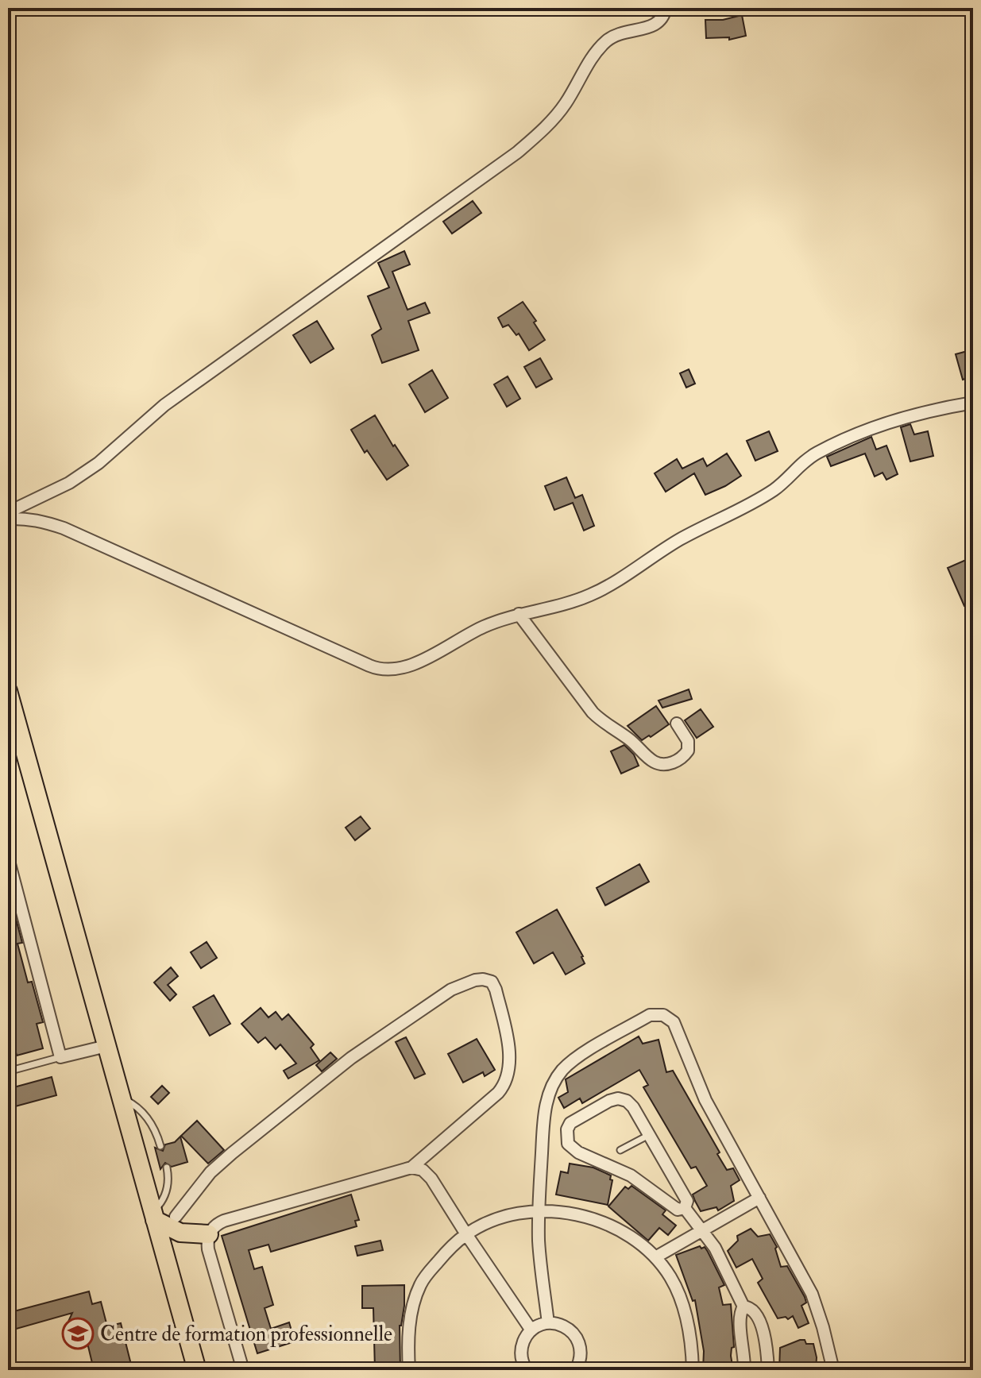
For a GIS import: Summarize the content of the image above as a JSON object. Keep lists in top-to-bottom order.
{
  "places": {
    "school or university": ["Centre de formation professionnelle"]
  }
}
